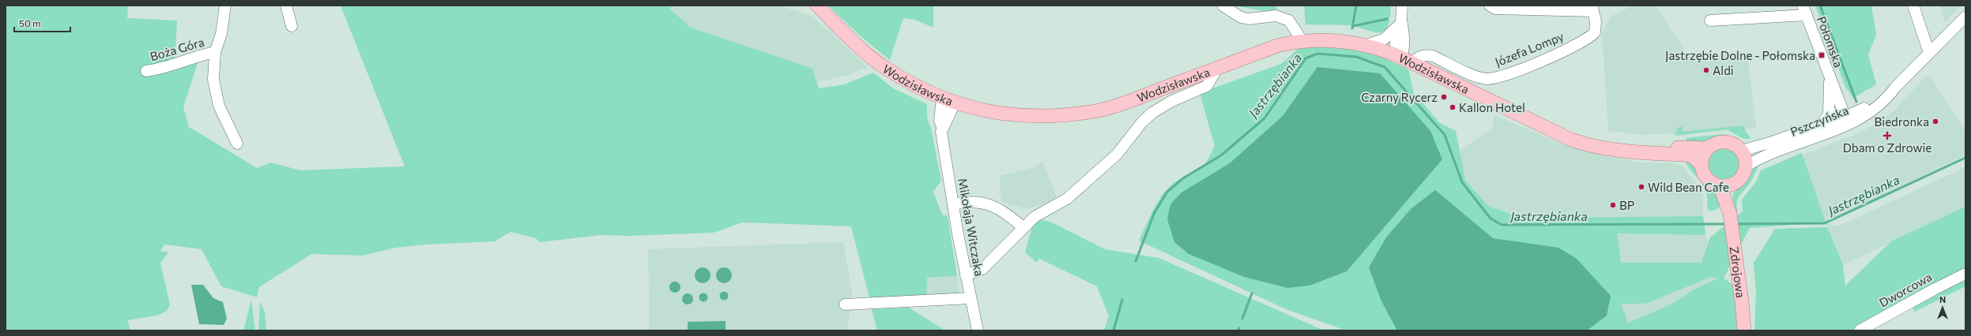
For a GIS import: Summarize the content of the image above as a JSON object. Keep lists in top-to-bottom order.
{
  "streets": {
    "main road": ["Wodzisławska", "Zdrojowa"],
    "street": [
      "Połomska",
      "Boża Góra",
      "Józefa Lompy",
      "Pszczyńska",
      "Mikołaja Witczaka",
      "Dworcowa"
    ]
  },
  "crossings": [
    ["Połomska", "Pszczyńska"],
    ["Józefa Lompy", "Wodzisławska"],
    ["Wodzisławska", "Pszczyńska"],
    ["Wodzisławska", "Mikołaja Witczaka"],
    ["Wodzisławska", "Zdrojowa"],
    ["Pszczyńska", "Zdrojowa"]
  ],
  "water": ["Jastrzębianka"],
  "places": {
    "transit": ["Jastrzębie Dolne - Połomska"],
    "other": [
      "Aldi",
      "Czarny Rycerz",
      "Kallon Hotel",
      "Biedronka",
      "Wild Bean Cafe",
      "BP"
    ],
    "health": ["Dbam o Zdrowie"]
  },
  "scale_bar": "50 m",
  "north": "top"
}
